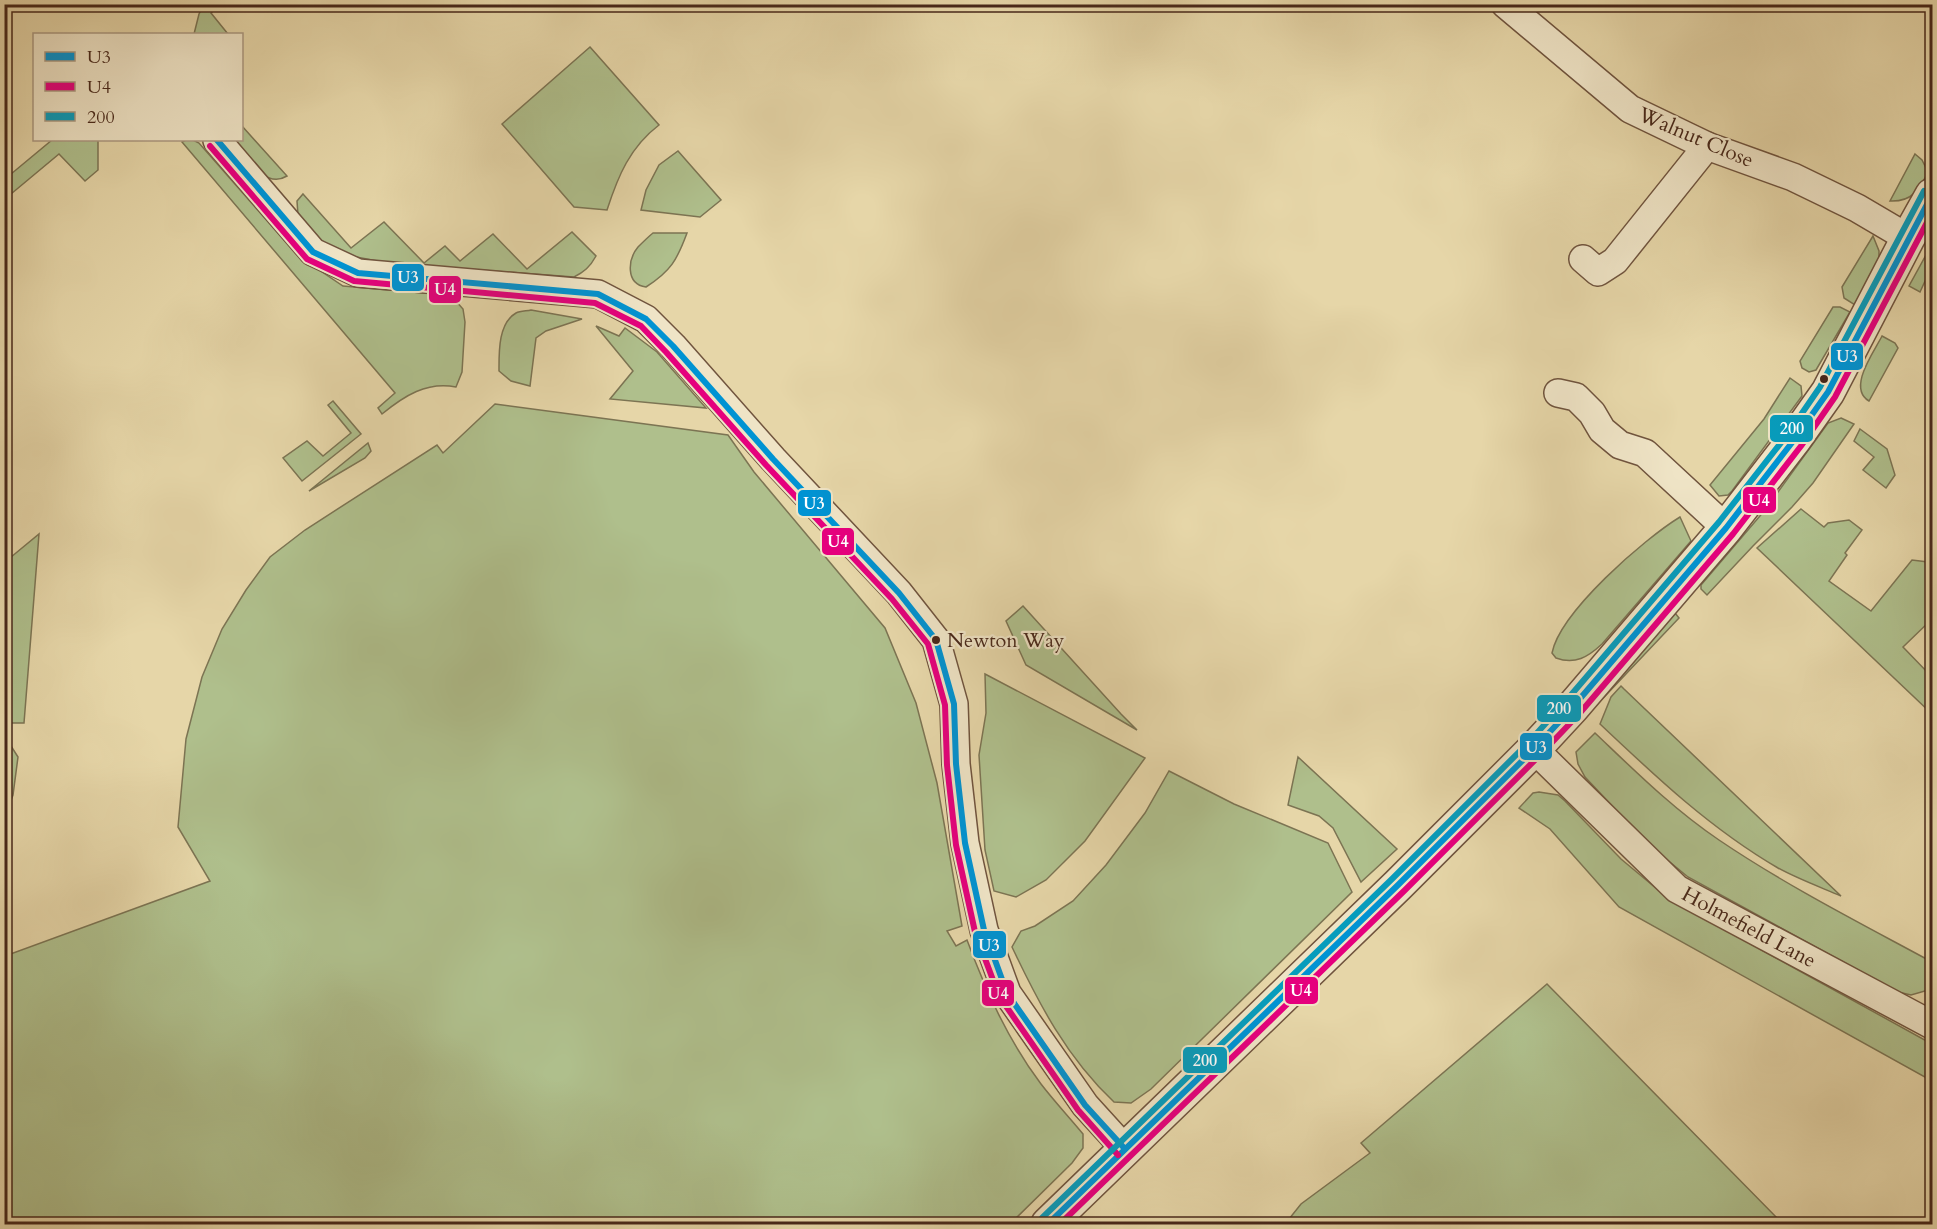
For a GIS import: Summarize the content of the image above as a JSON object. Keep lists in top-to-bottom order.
{
  "streets": {
    "street": ["Walnut Close", "Holmefield Lane"]
  },
  "places": ["Newton Way"],
  "lines": ["transit line U3", "transit line U4", "transit line 200"],
  "legend": ["U3", "U4", "200"]
}
